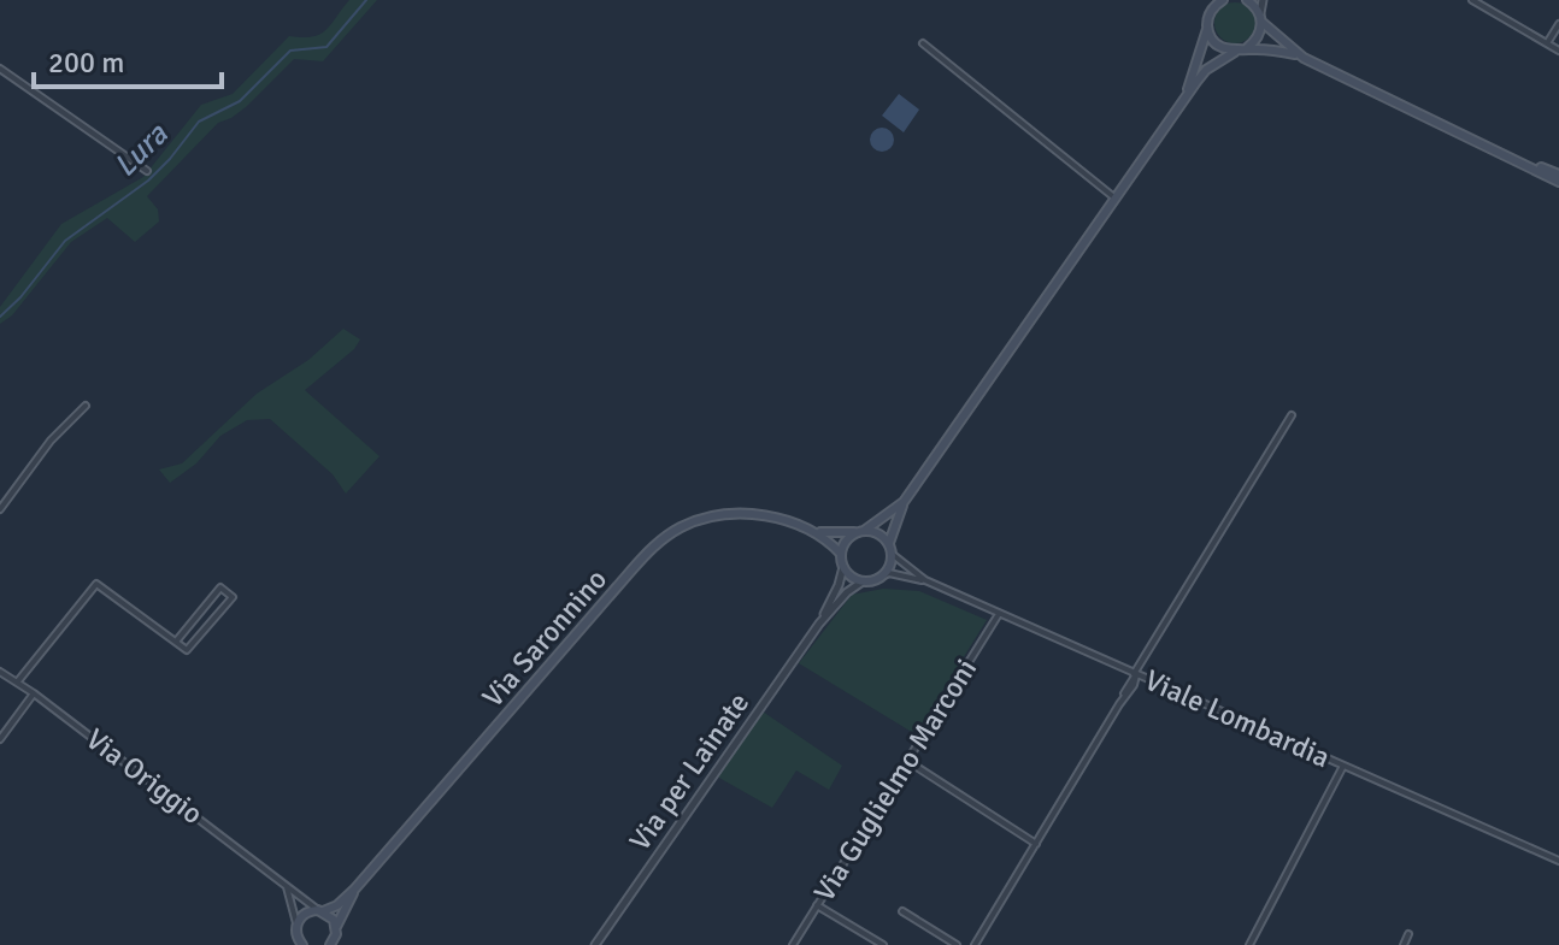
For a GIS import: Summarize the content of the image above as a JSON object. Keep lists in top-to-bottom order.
{
  "streets": {
    "main road": ["Via Saronnino"],
    "street": [
      "Viale Lombardia",
      "Via per Lainate",
      "Via Origgio",
      "Via Guglielmo Marconi"
    ]
  },
  "crossings": [
    ["Via Saronnino", "Viale Lombardia"],
    ["Via Saronnino", "Via per Lainate"],
    ["Via Saronnino", "Via Origgio"],
    ["Viale Lombardia", "Via per Lainate"],
    ["Viale Lombardia", "Via Guglielmo Marconi"]
  ],
  "water": ["Lura"],
  "scale_bar": "200 m"
}
